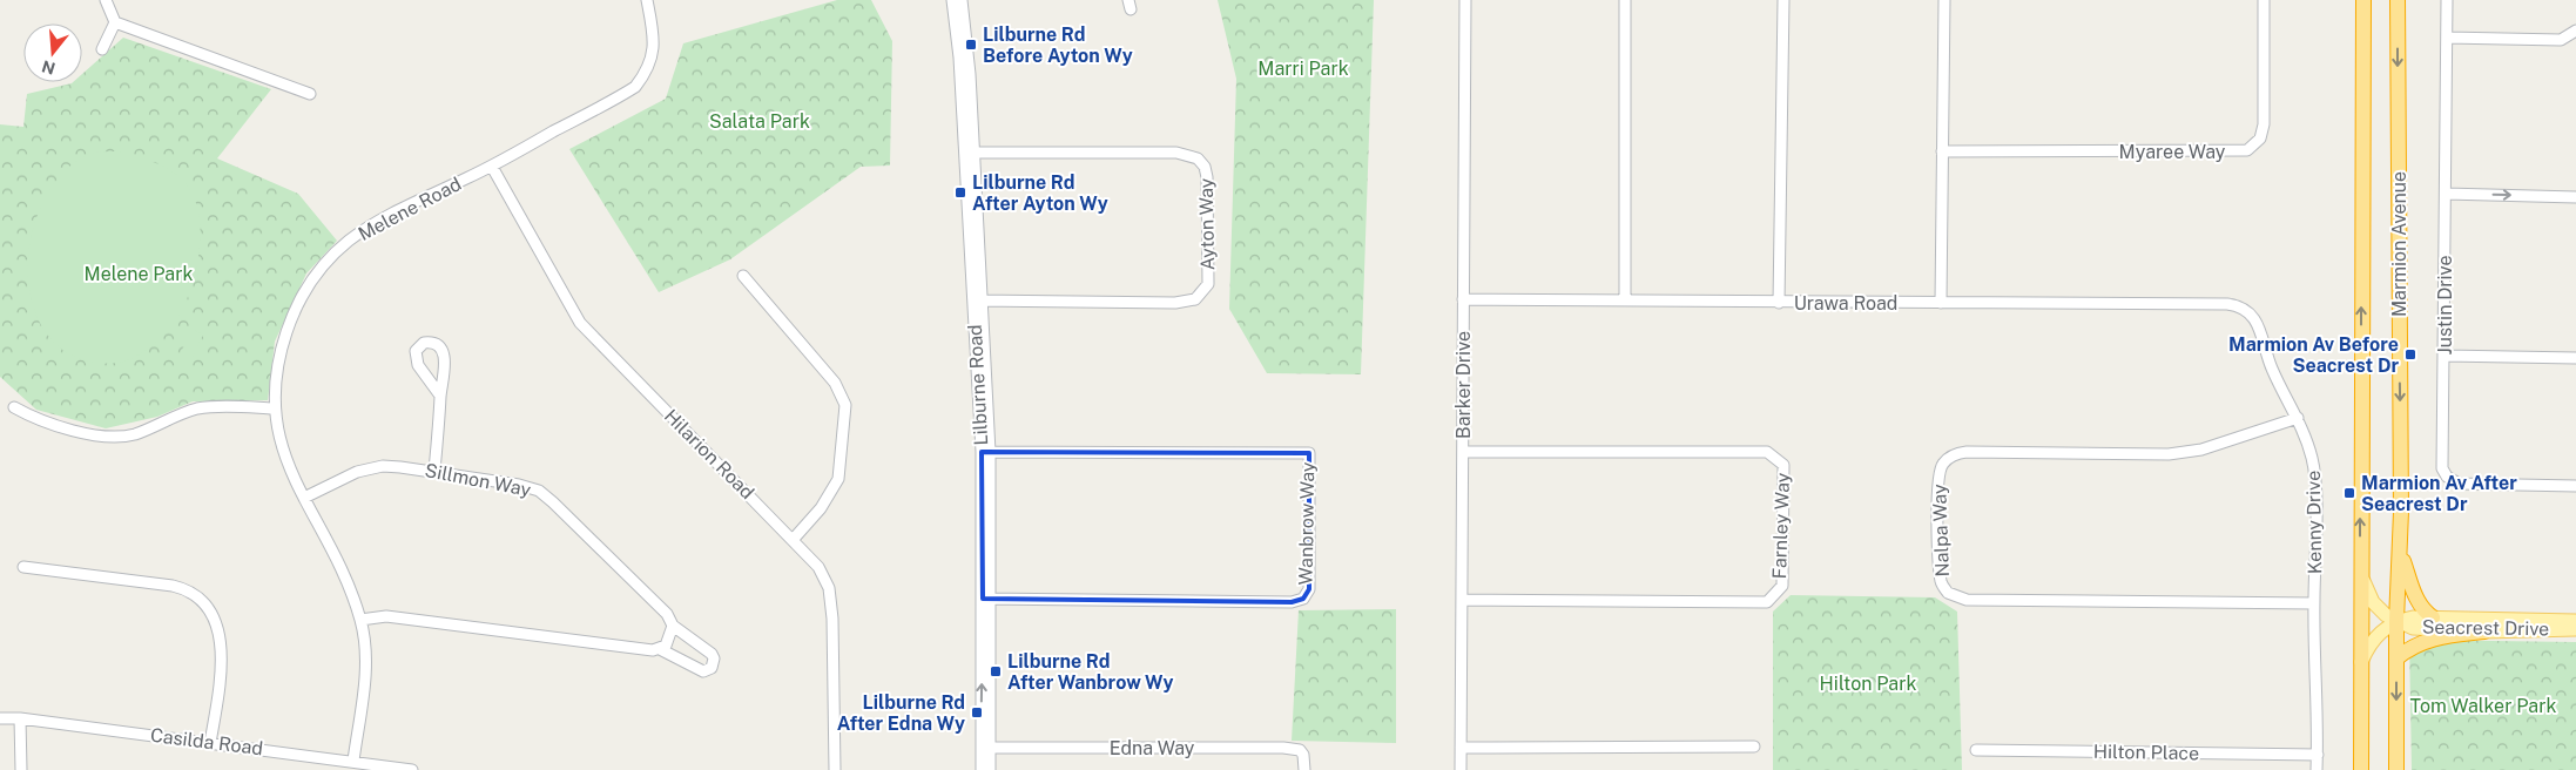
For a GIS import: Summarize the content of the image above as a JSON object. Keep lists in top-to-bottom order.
{
  "streets": {
    "highway": ["Marmion Avenue"],
    "main road": ["Seacrest Drive"],
    "street": [
      "Myaree Way",
      "Melene Road",
      "Ayton Way",
      "Urawa Road",
      "Justin Drive",
      "Lilburne Road",
      "Barker Drive",
      "Hilarion Road",
      "Sillmon Way",
      "Kenny Drive",
      "Wanbrow Way",
      "Farnley Way",
      "Nalpa Way",
      "Casilda Road",
      "Edna Way",
      "Hilton Place"
    ]
  },
  "crossings": [
    ["Melene Road", "Hilarion Road"],
    ["Melene Road", "Sillmon Way"],
    ["Melene Road", "Casilda Road"],
    ["Ayton Way", "Lilburne Road"],
    ["Marmion Avenue", "Seacrest Drive"],
    ["Urawa Road", "Barker Drive"],
    ["Urawa Road", "Kenny Drive"],
    ["Lilburne Road", "Wanbrow Way"],
    ["Lilburne Road", "Edna Way"],
    ["Barker Drive", "Farnley Way"],
    ["Kenny Drive", "Nalpa Way"],
    ["Kenny Drive", "Hilton Place"]
  ],
  "parks": [
    "Marri Park",
    "Salata Park",
    "Melene Park",
    "Hilton Park",
    "Tom Walker Park"
  ],
  "places": {
    "transit": [
      "Lilburne Rd Before Ayton Wy",
      "Lilburne Rd After Ayton Wy",
      "Marmion Av Before Seacrest Dr",
      "Marmion Av After Seacrest Dr",
      "Lilburne Rd After Wanbrow Wy",
      "Lilburne Rd After Edna Wy"
    ]
  },
  "north": "bottom"
}
